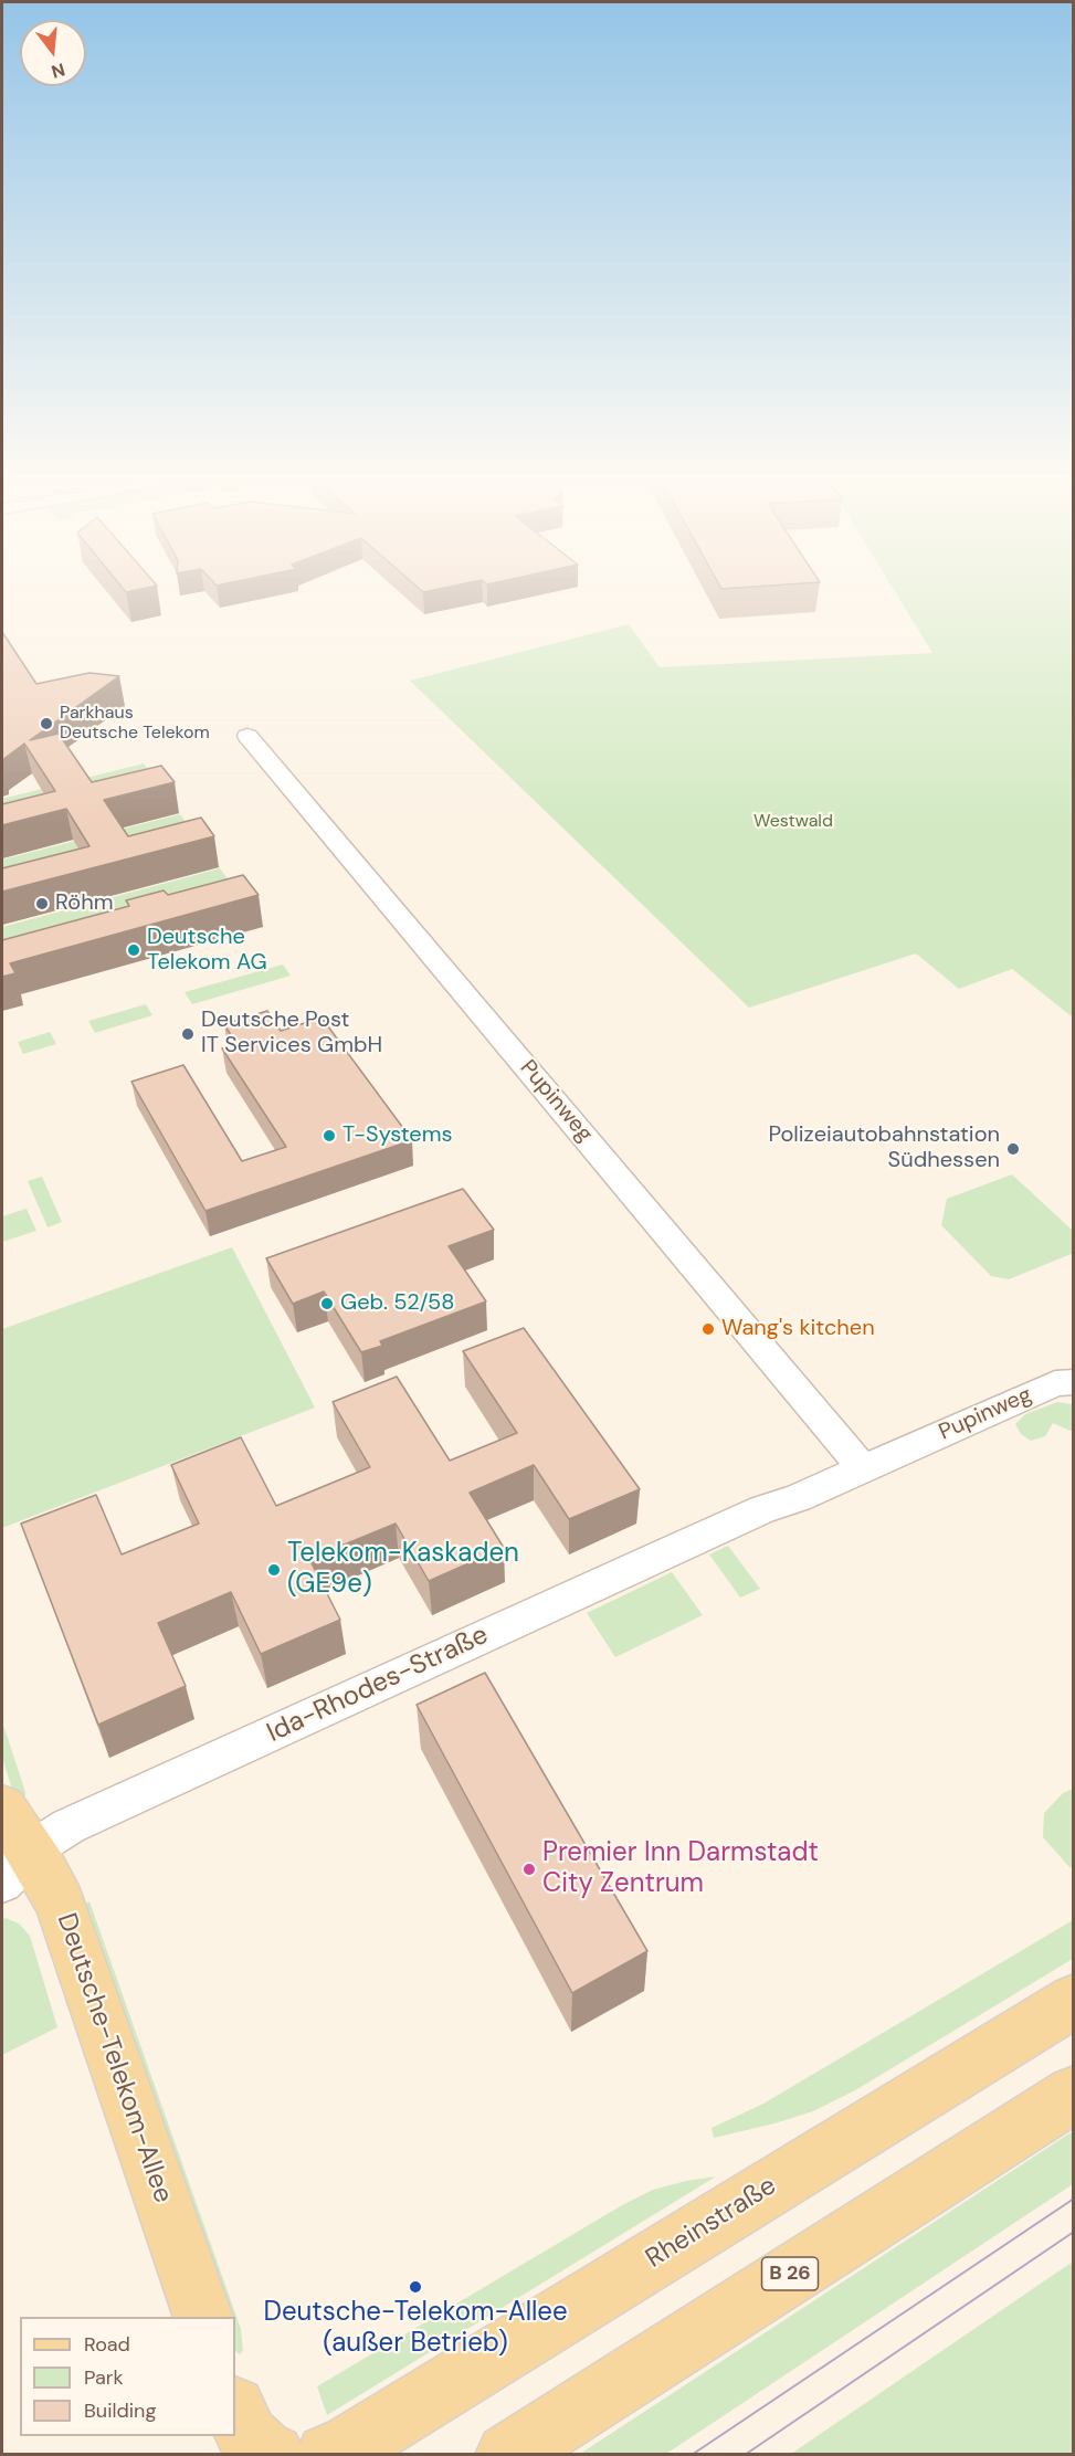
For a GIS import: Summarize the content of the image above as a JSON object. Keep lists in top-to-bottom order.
{
  "streets": {
    "main road": ["Deutsche-Telekom-Allee", "Rheinstraße", "B 26"],
    "street": ["Pupinweg", "Ida-Rhodes-Straße"]
  },
  "crossings": [
    ["Pupinweg", "Ida-Rhodes-Straße"],
    ["Ida-Rhodes-Straße", "Deutsche-Telekom-Allee"]
  ],
  "parks": ["Westwald"],
  "places": [
    "Parkhaus Deutsche Telekom",
    "Röhm",
    "Deutsche Telekom AG",
    "Deutsche Post IT Services GmbH",
    "T-Systems",
    "Polizeiautobahnstation Südhessen",
    "Geb. 52/58",
    "Wang's kitchen",
    "Telekom-Kaskaden (GE9e)",
    "Premier Inn Darmstadt City Zentrum",
    "Deutsche-Telekom-Allee (außer Betrieb)"
  ],
  "legend": ["Road", "Park", "Building"],
  "north": "bottom"
}
